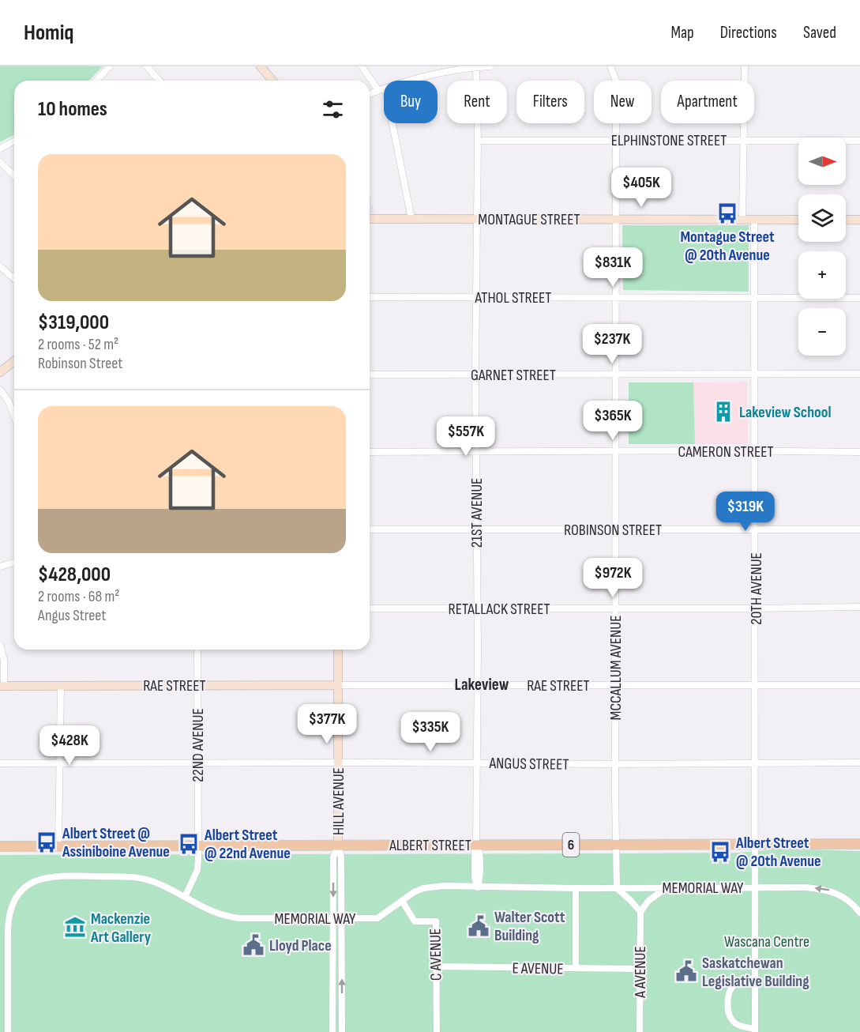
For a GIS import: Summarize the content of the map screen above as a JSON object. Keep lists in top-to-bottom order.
{
  "streets": {
    "main road": ["ALBERT STREET", "6"],
    "street": [
      "ELPHINSTONE STREET",
      "MONTAGUE STREET",
      "ATHOL STREET",
      "GARNET STREET",
      "CAMERON STREET",
      "21ST AVENUE",
      "ROBINSON STREET",
      "20TH AVENUE",
      "RETALLACK STREET",
      "MCCALLUM AVENUE",
      "RAE STREET",
      "22ND AVENUE",
      "ANGUS STREET",
      "HILL AVENUE",
      "MEMORIAL WAY",
      "C AVENUE",
      "E AVENUE",
      "A AVENUE"
    ]
  },
  "crossings": [
    ["ELPHINSTONE STREET", "21ST AVENUE"],
    ["ELPHINSTONE STREET", "MCCALLUM AVENUE"],
    ["MONTAGUE STREET", "21ST AVENUE"],
    ["MONTAGUE STREET", "20TH AVENUE"],
    ["MONTAGUE STREET", "MCCALLUM AVENUE"],
    ["ATHOL STREET", "21ST AVENUE"],
    ["ATHOL STREET", "20TH AVENUE"],
    ["ATHOL STREET", "MCCALLUM AVENUE"],
    ["GARNET STREET", "21ST AVENUE"],
    ["GARNET STREET", "20TH AVENUE"],
    ["GARNET STREET", "MCCALLUM AVENUE"],
    ["CAMERON STREET", "21ST AVENUE"],
    ["CAMERON STREET", "20TH AVENUE"],
    ["CAMERON STREET", "MCCALLUM AVENUE"],
    ["21ST AVENUE", "ROBINSON STREET"],
    ["21ST AVENUE", "RETALLACK STREET"],
    ["21ST AVENUE", "RAE STREET"],
    ["21ST AVENUE", "ANGUS STREET"],
    ["21ST AVENUE", "ALBERT STREET"],
    ["21ST AVENUE", "MEMORIAL WAY"],
    ["ROBINSON STREET", "20TH AVENUE"],
    ["ROBINSON STREET", "MCCALLUM AVENUE"],
    ["20TH AVENUE", "RETALLACK STREET"],
    ["20TH AVENUE", "RAE STREET"],
    ["20TH AVENUE", "ANGUS STREET"],
    ["20TH AVENUE", "ALBERT STREET"],
    ["20TH AVENUE", "MEMORIAL WAY"],
    ["RETALLACK STREET", "MCCALLUM AVENUE"],
    ["MCCALLUM AVENUE", "RAE STREET"],
    ["MCCALLUM AVENUE", "ANGUS STREET"],
    ["MCCALLUM AVENUE", "ALBERT STREET"],
    ["RAE STREET", "22ND AVENUE"],
    ["RAE STREET", "HILL AVENUE"],
    ["22ND AVENUE", "ANGUS STREET"],
    ["22ND AVENUE", "ALBERT STREET"],
    ["22ND AVENUE", "MEMORIAL WAY"],
    ["ANGUS STREET", "HILL AVENUE"],
    ["HILL AVENUE", "ALBERT STREET"],
    ["MEMORIAL WAY", "C AVENUE"],
    ["C AVENUE", "E AVENUE"],
    ["E AVENUE", "A AVENUE"]
  ],
  "districts": ["Lakeview"],
  "parks": ["Wascana Centre"],
  "places": {
    "bus stop": [
      "Montague Street @ 20th Avenue",
      "Albert Street @ Assiniboine Avenue",
      "Albert Street @ 22nd Avenue",
      "Albert Street @ 20th Avenue"
    ],
    "building": ["Lakeview School"],
    "public building": ["Walter Scott Building", "Lloyd Place", "Saskatchewan Legislative Building"],
    "museum": ["Mackenzie Art Gallery"]
  },
  "north": "right",
  "page": {
    "header": "Homiq",
    "nav": ["Map", "Directions", "Saved"],
    "chip": [
      "Buy",
      "Rent",
      "Filters",
      "New",
      "Apartment"
    ],
    "heading": "10 homes",
    "map_buttons": ["+", "−"],
    "list": [
      {
        "name": "$319,000",
        "note": "2 rooms · 52 m² · Robinson Street"
      },
      {
        "name": "$428,000",
        "note": "2 rooms · 68 m² · Angus Street"
      }
    ],
    "price": [
      "$405K",
      "$831K",
      "$237K",
      "$365K",
      "$557K",
      "$319K",
      "$972K",
      "$377K",
      "$335K",
      "$428K"
    ]
  }
}
